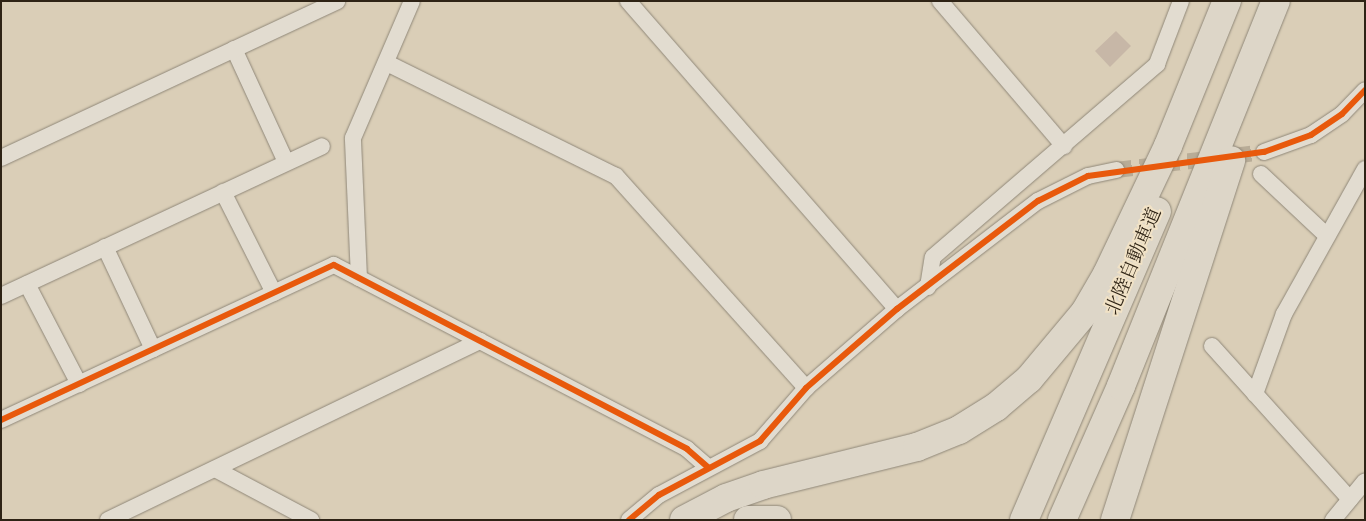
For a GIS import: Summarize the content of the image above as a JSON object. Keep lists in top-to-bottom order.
{
  "streets": {
    "highway": ["北陸自動車道"]
  }
}
